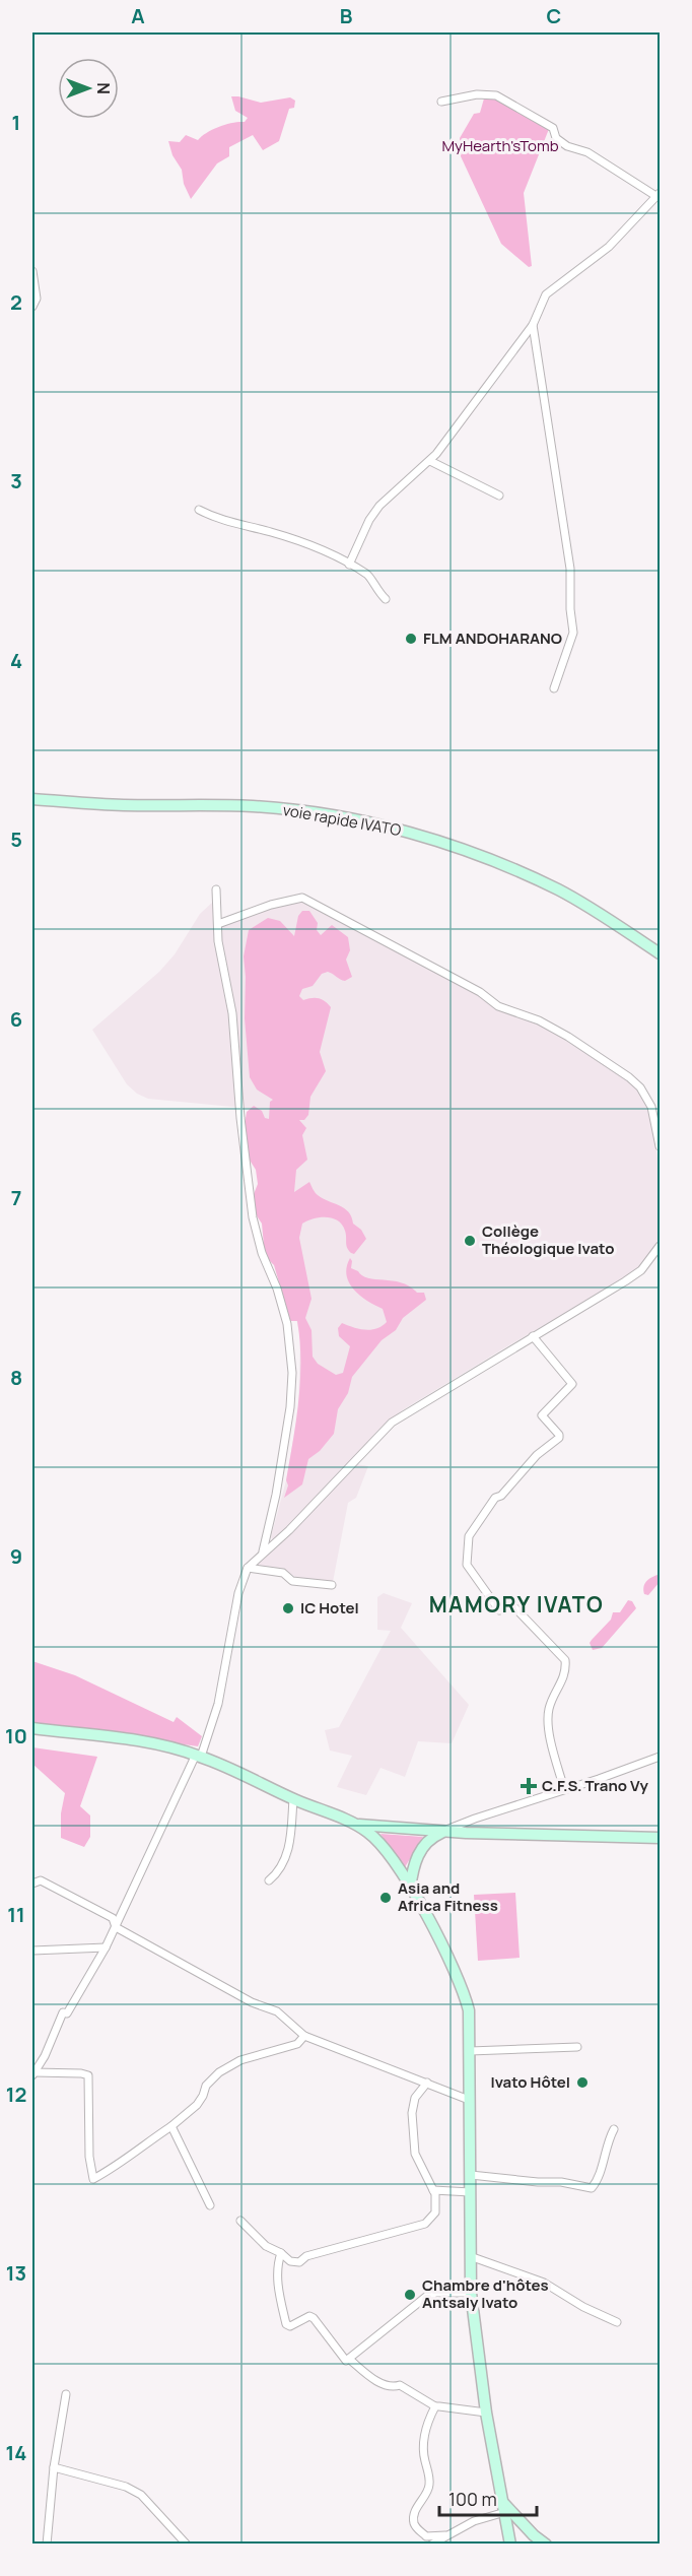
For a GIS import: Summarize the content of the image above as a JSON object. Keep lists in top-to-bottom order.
{
  "streets": {
    "main road": ["voie rapide IVATO"]
  },
  "districts": ["MAMORY IVATO"],
  "parks": ["MyHearth'sTomb"],
  "places": {
    "other": [
      "FLM ANDOHARANO",
      "Collège Théologique Ivato",
      "IC Hotel",
      "Asia and Africa Fitness",
      "Ivato Hôtel",
      "Chambre d'hôtes Antsaly Ivato"
    ],
    "health": ["C.F.S. Trano Vy"]
  },
  "scale_bar": "100 m",
  "north": "right",
  "grid": {
    "columns": ["A", "B", "C"],
    "rows": [
      "1",
      "2",
      "3",
      "4",
      "5",
      "6",
      "7",
      "8",
      "9",
      "10",
      "11",
      "12",
      "13",
      "14"
    ]
  }
}
